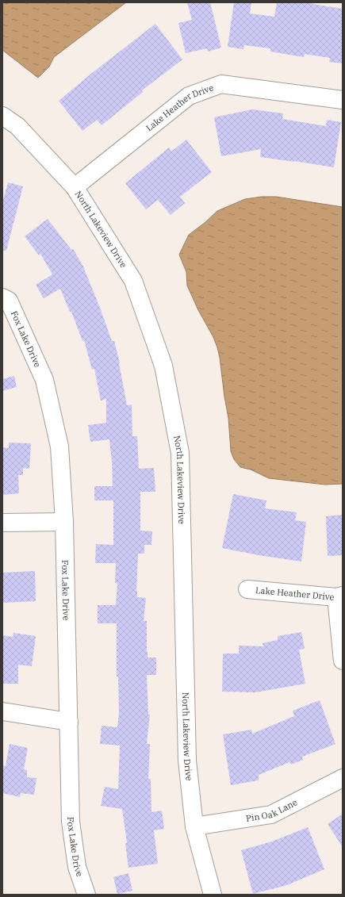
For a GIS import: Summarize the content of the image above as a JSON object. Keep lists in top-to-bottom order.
{
  "streets": {
    "street": [
      "Lake Heather Drive",
      "North Lakeview Drive",
      "Fox Lake Drive",
      "Pin Oak Lane"
    ]
  },
  "crossings": [
    ["Lake Heather Drive", "North Lakeview Drive"],
    ["North Lakeview Drive", "Pin Oak Lane"]
  ]
}
